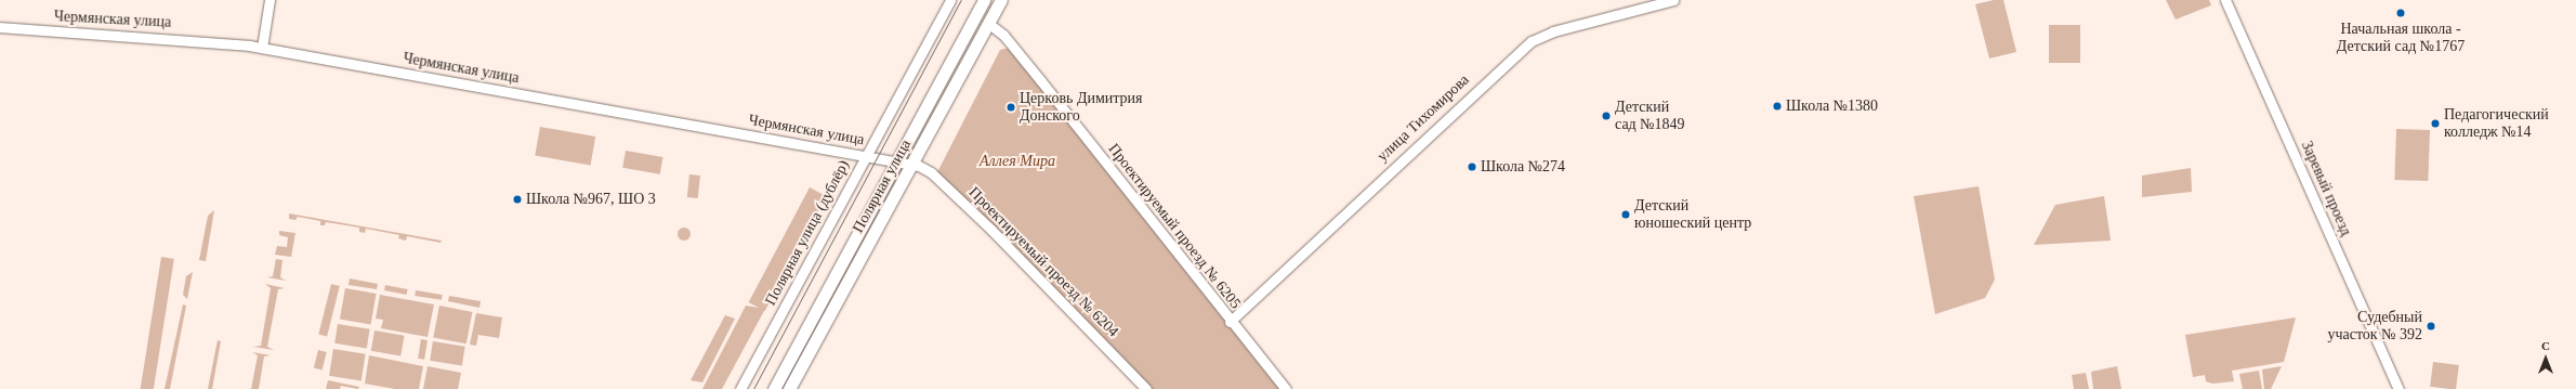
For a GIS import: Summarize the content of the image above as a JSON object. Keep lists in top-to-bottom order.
{
  "streets": {
    "main road": ["Полярная улица"],
    "street": [
      "Чермянская улица",
      "улица Тихомирова",
      "Заревый проезд",
      "Проектируемый проезд № 6205",
      "Полярная улица (дублёр)",
      "Проектируемый проезд № 6204"
    ]
  },
  "crossings": [
    ["Чермянская улица", "Полярная улица"],
    ["Чермянская улица", "Полярная улица (дублёр)"],
    ["Чермянская улица", "Проектируемый проезд № 6204"],
    ["улица Тихомирова", "Проектируемый проезд № 6205"],
    ["Полярная улица", "Проектируемый проезд № 6205"],
    ["Полярная улица", "Проектируемый проезд № 6204"]
  ],
  "parks": ["Аллея Мира"],
  "places": [
    "Начальная школа - Детский сад №1767",
    "Школа №1380",
    "Церковь Димитрия Донского",
    "Детский сад №1849",
    "Педагогический колледж №14",
    "Школа №274",
    "Школа №967, ШО 3",
    "Детский юношеский центр",
    "Судебный участок № 392"
  ],
  "north": "top"
}
